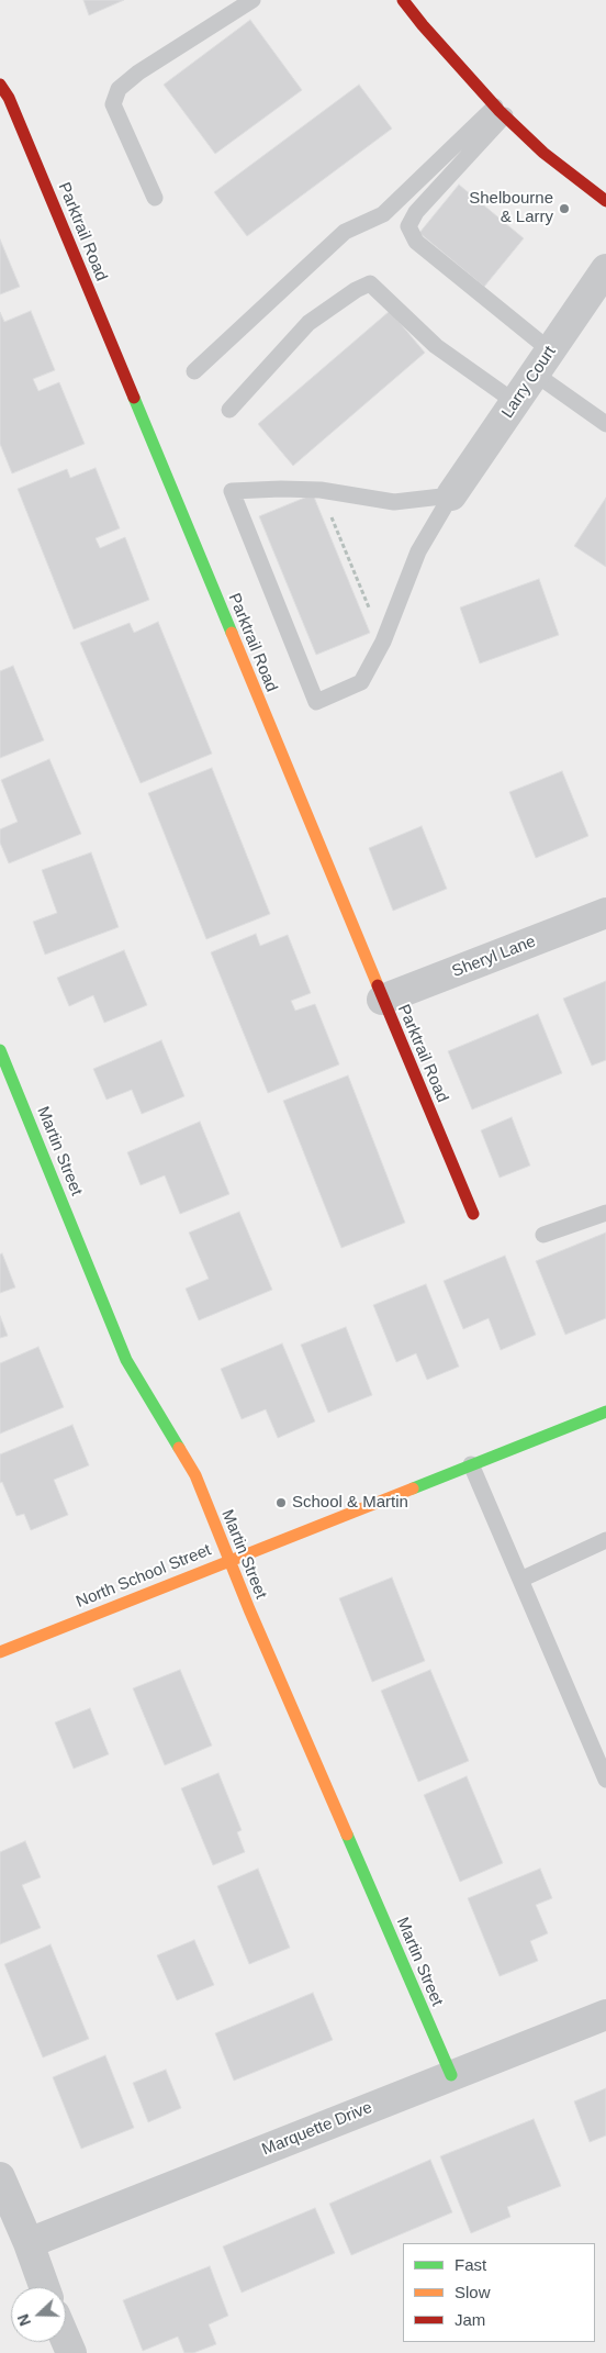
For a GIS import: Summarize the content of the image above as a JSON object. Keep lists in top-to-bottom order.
{
  "streets": {
    "street": [
      "Parktrail Road",
      "Larry Court",
      "Sheryl Lane",
      "Martin Street",
      "North School Street",
      "Marquette Drive"
    ]
  },
  "crossings": [
    ["Parktrail Road", "Sheryl Lane"],
    ["Martin Street", "North School Street"],
    ["Martin Street", "Marquette Drive"]
  ],
  "places": ["Shelbourne & Larry", "School & Martin"],
  "legend": ["Fast", "Slow", "Jam"],
  "north": "left"
}
